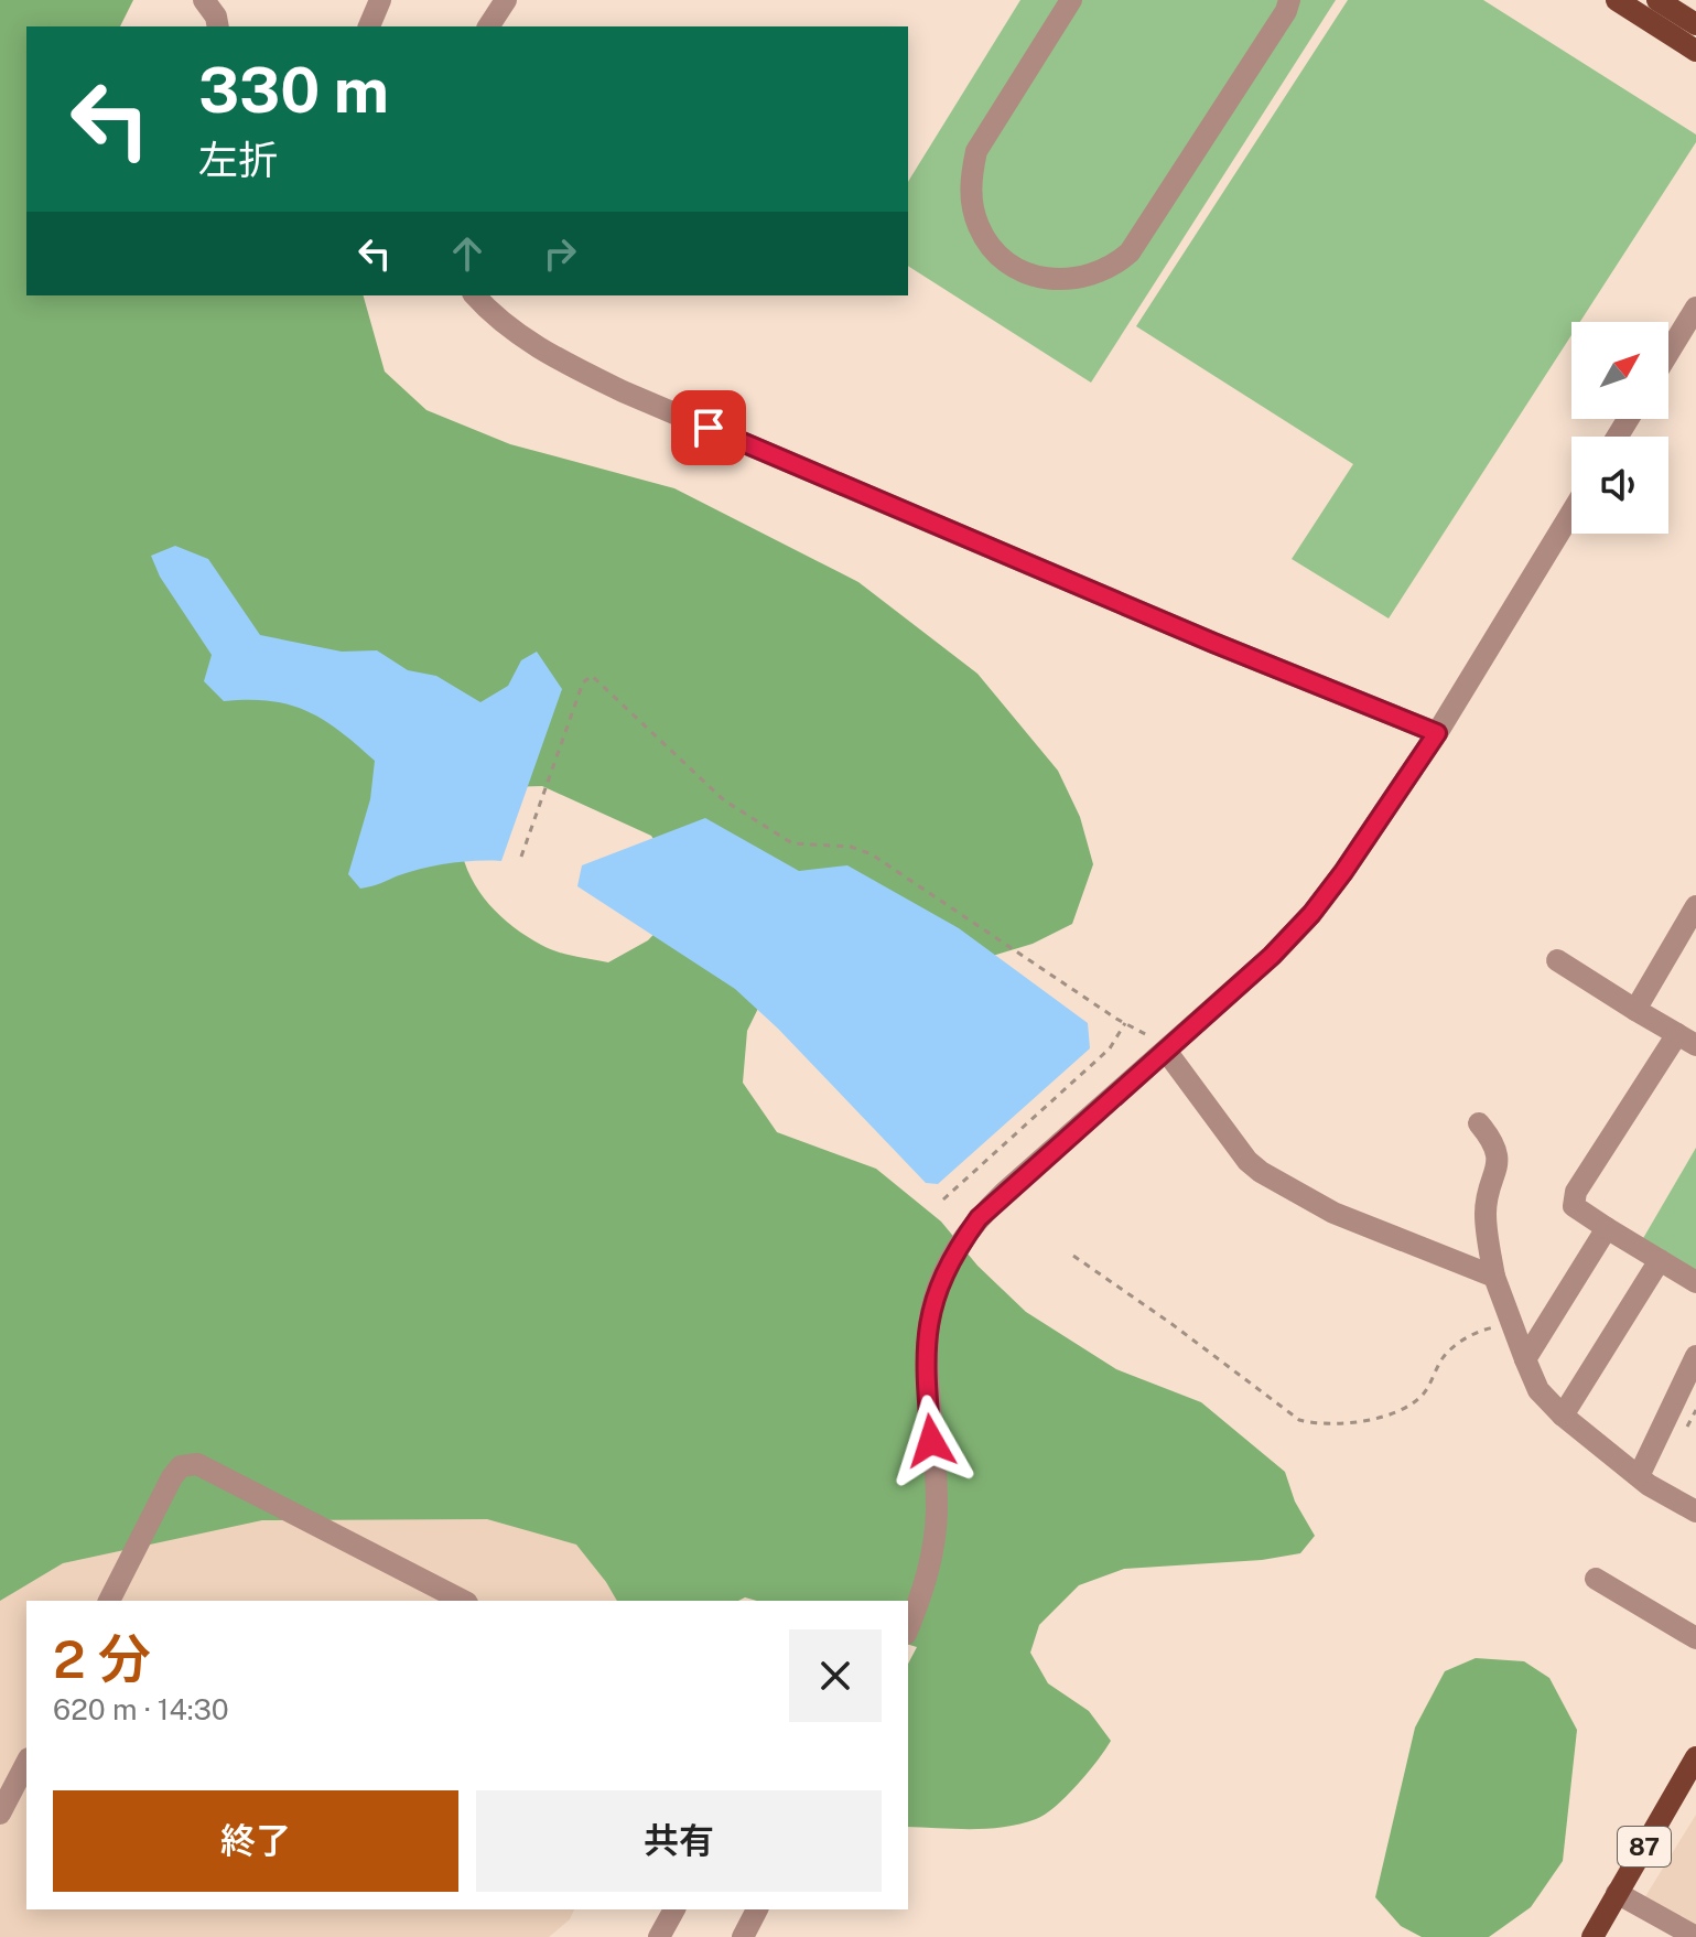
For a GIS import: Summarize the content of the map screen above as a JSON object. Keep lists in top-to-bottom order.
{
  "streets": {
    "main road": ["87"]
  },
  "north": "top right",
  "page": {
    "turn": ["330 m", "左折"],
    "heading": ["2 分", "620 m · 14:30"],
    "buttons": ["終了", "共有"]
  }
}
